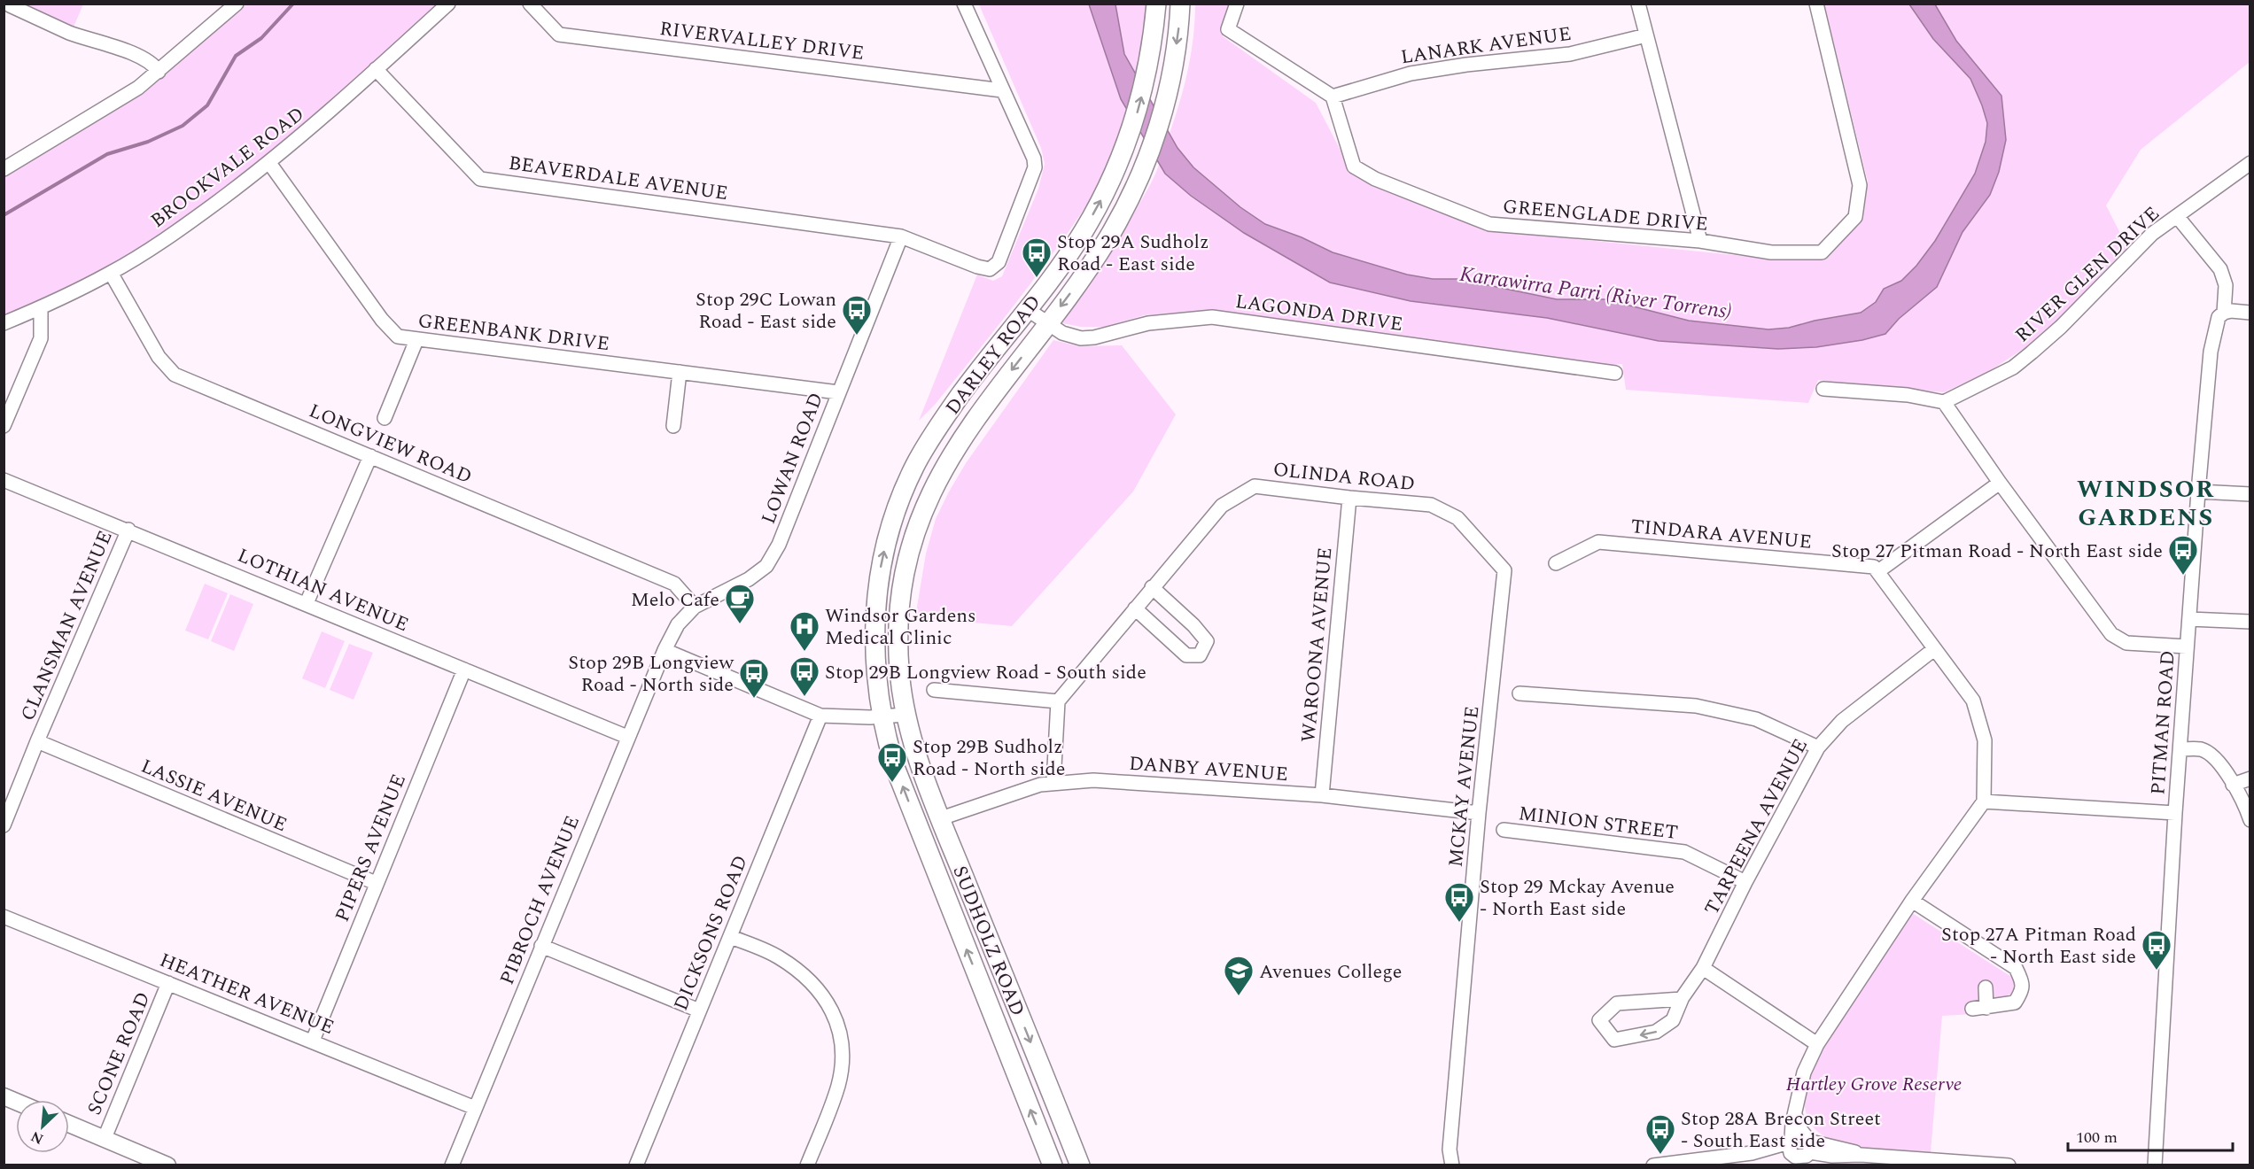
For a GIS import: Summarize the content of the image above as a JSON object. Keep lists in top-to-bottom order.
{
  "streets": {
    "main road": ["DARLEY ROAD", "SUDHOLZ ROAD"],
    "street": [
      "RIVERVALLEY DRIVE",
      "LANARK AVENUE",
      "BROOKVALE ROAD",
      "BEAVERDALE AVENUE",
      "GREENGLADE DRIVE",
      "RIVER GLEN DRIVE",
      "LAGONDA DRIVE",
      "GREENBANK DRIVE",
      "LONGVIEW ROAD",
      "LOWAN ROAD",
      "OLINDA ROAD",
      "TINDARA AVENUE",
      "LOTHIAN AVENUE",
      "CLANSMAN AVENUE",
      "WAROONA AVENUE",
      "PITMAN ROAD",
      "DANBY AVENUE",
      "MCKAY AVENUE",
      "LASSIE AVENUE",
      "MINION STREET",
      "TARPEENA AVENUE",
      "PIPERS AVENUE",
      "PIBROCH AVENUE",
      "DICKSONS ROAD",
      "HEATHER AVENUE",
      "SCONE ROAD"
    ]
  },
  "crossings": [
    ["RIVERVALLEY DRIVE", "BEAVERDALE AVENUE"],
    ["LANARK AVENUE", "GREENGLADE DRIVE"],
    ["BROOKVALE ROAD", "BEAVERDALE AVENUE"],
    ["BROOKVALE ROAD", "GREENBANK DRIVE"],
    ["BROOKVALE ROAD", "LONGVIEW ROAD"],
    ["BEAVERDALE AVENUE", "LOWAN ROAD"],
    ["RIVER GLEN DRIVE", "PITMAN ROAD"],
    ["LAGONDA DRIVE", "DARLEY ROAD"],
    ["GREENBANK DRIVE", "LOWAN ROAD"],
    ["DARLEY ROAD", "SUDHOLZ ROAD"],
    ["LONGVIEW ROAD", "LOWAN ROAD"],
    ["LOWAN ROAD", "PIBROCH AVENUE"],
    ["OLINDA ROAD", "WAROONA AVENUE"],
    ["OLINDA ROAD", "MCKAY AVENUE"],
    ["LOTHIAN AVENUE", "CLANSMAN AVENUE"],
    ["LOTHIAN AVENUE", "PIPERS AVENUE"],
    ["LOTHIAN AVENUE", "PIBROCH AVENUE"],
    ["CLANSMAN AVENUE", "LASSIE AVENUE"],
    ["WAROONA AVENUE", "DANBY AVENUE"],
    ["DANBY AVENUE", "MCKAY AVENUE"],
    ["DANBY AVENUE", "SUDHOLZ ROAD"],
    ["LASSIE AVENUE", "PIPERS AVENUE"],
    ["MINION STREET", "TARPEENA AVENUE"],
    ["PIPERS AVENUE", "HEATHER AVENUE"],
    ["PIBROCH AVENUE", "HEATHER AVENUE"],
    ["HEATHER AVENUE", "SCONE ROAD"]
  ],
  "districts": ["WINDSOR GARDENS"],
  "water": ["Karrawirra Parri (River Torrens)"],
  "parks": ["Hartley Grove Reserve"],
  "places": {
    "bus stop": [
      "Stop 29A Sudholz Road - East side",
      "Stop 29C Lowan Road - East side",
      "Stop 27 Pitman Road - North East side",
      "Stop 29B Longview Road - South side",
      "Stop 29B Longview Road - North side",
      "Stop 29B Sudholz Road - North side",
      "Stop 29 Mckay Avenue - North East side",
      "Stop 27A Pitman Road - North East side",
      "Stop 28A Brecon Street - South East side"
    ],
    "cafe": ["Melo Cafe"],
    "hospital": ["Windsor Gardens Medical Clinic"],
    "school or university": ["Avenues College"]
  },
  "scale_bar": "100 m",
  "north": "bottom left"
}
